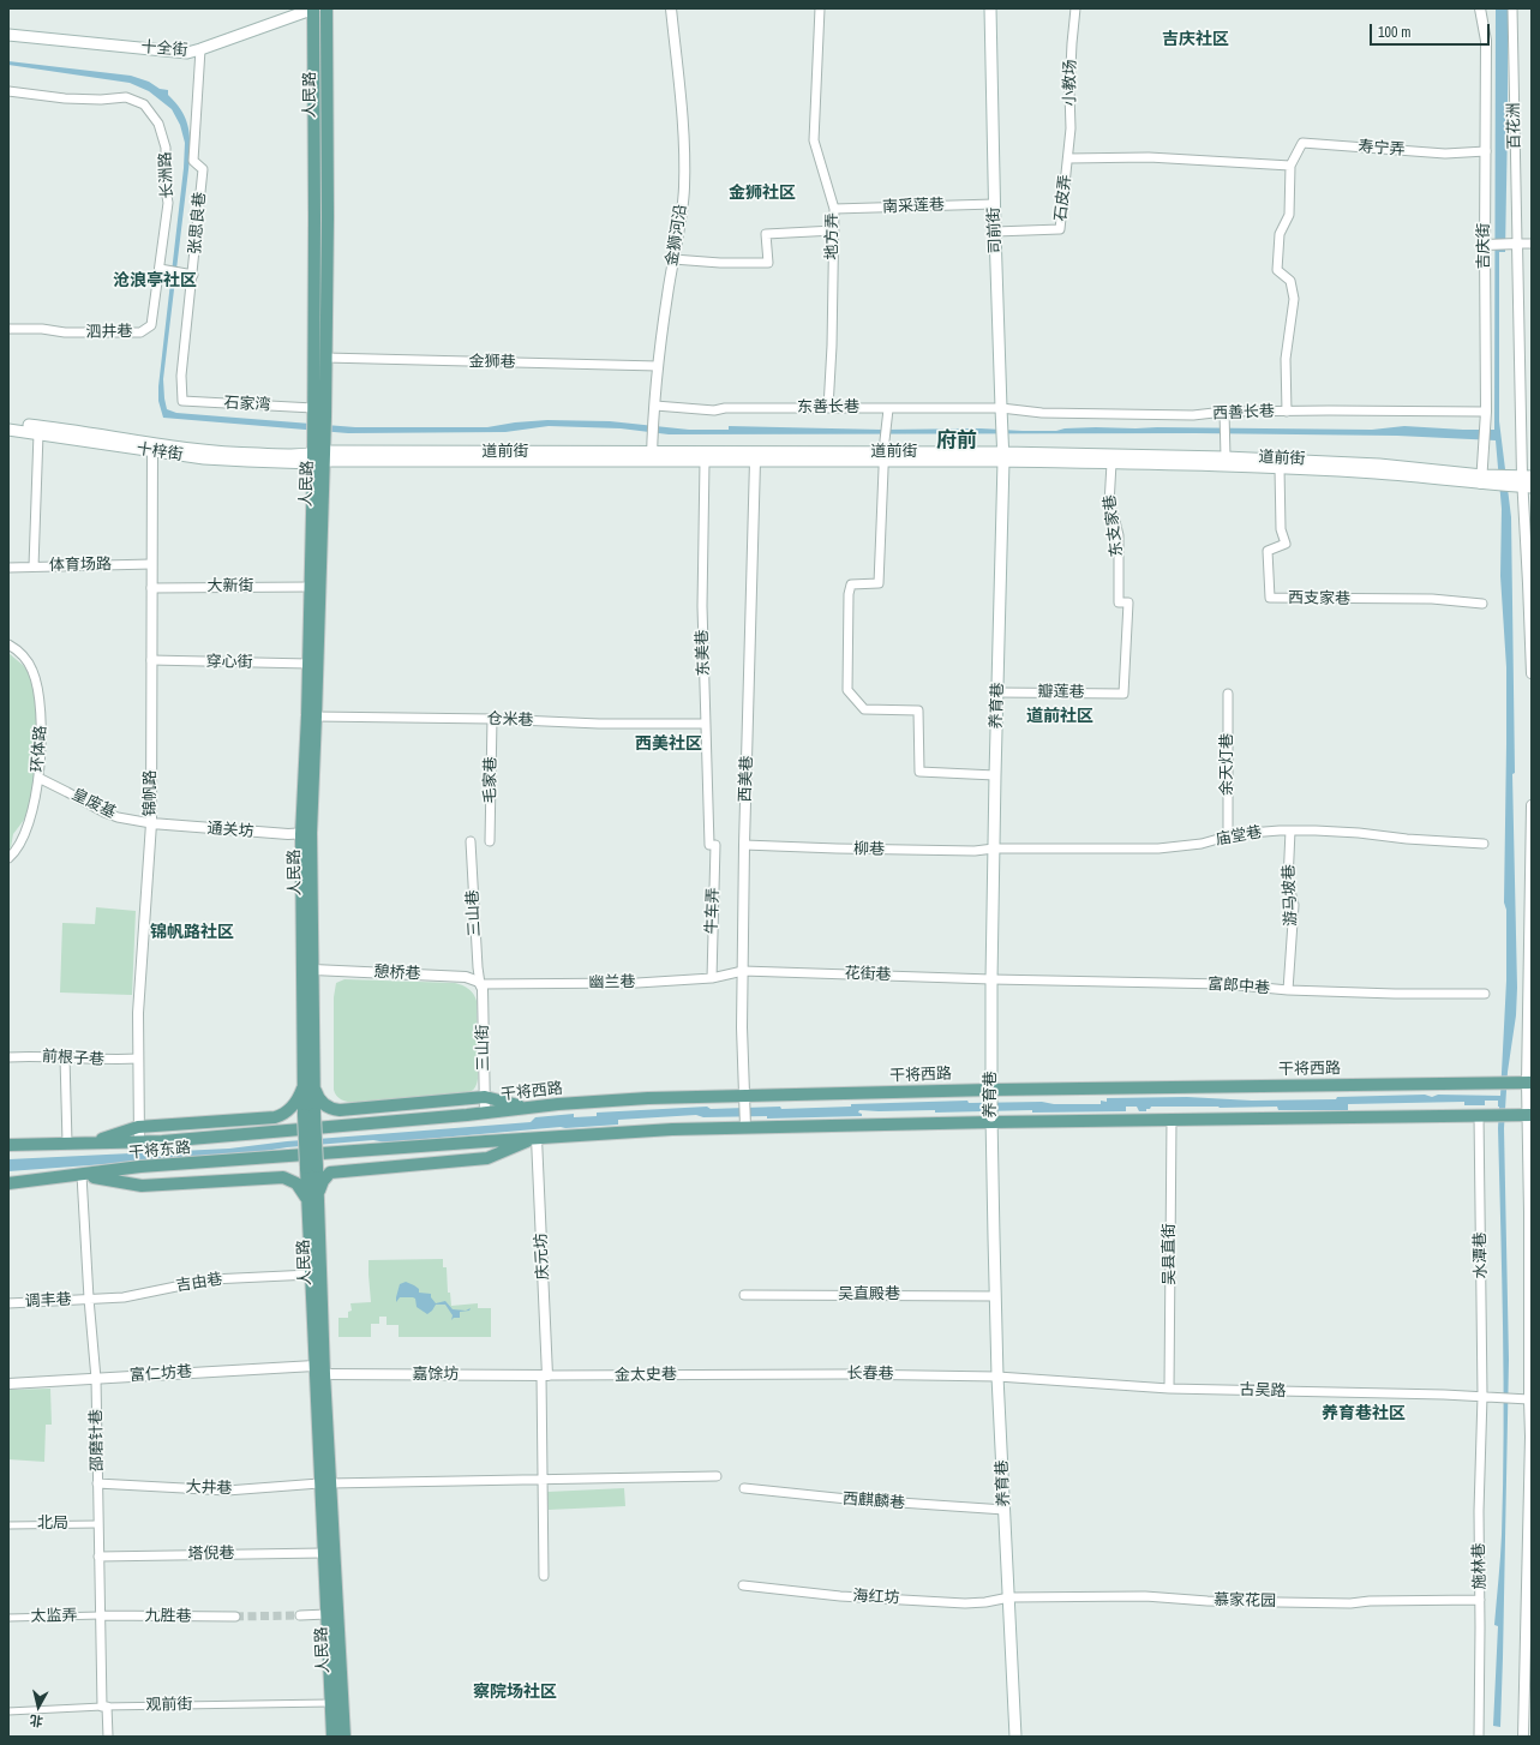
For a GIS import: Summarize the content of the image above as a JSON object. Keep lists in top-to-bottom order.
{
  "streets": {
    "main road": [
      "十全街",
      "人民路",
      "司前街",
      "十梓街",
      "道前街",
      "养育巷",
      "干将西路",
      "干将东路"
    ],
    "street": [
      "小教场",
      "百花洲",
      "寿宁弄",
      "长洲路",
      "石皮弄",
      "南采莲巷",
      "张思良巷",
      "金狮河沿",
      "地方弄",
      "吉庆街",
      "泗井巷",
      "金狮巷",
      "石家湾",
      "东善长巷",
      "西善长巷",
      "东支家巷",
      "体育场路",
      "大新街",
      "西支家巷",
      "东美巷",
      "穿心街",
      "瓣莲巷",
      "仓米巷",
      "环体路",
      "余天灯巷",
      "西美巷",
      "毛家巷",
      "锦帆路",
      "皇废基",
      "通关坊",
      "庙堂巷",
      "柳巷",
      "游马坡巷",
      "牛车弄",
      "三山巷",
      "憩桥巷",
      "花街巷",
      "幽兰巷",
      "富郎中巷",
      "三山街",
      "前根子巷",
      "吴县直街",
      "水潭巷",
      "庆元坊",
      "吉由巷",
      "吴直殿巷",
      "调丰巷",
      "富仁坊巷",
      "长春巷",
      "嘉馀坊",
      "金太史巷",
      "古吴路",
      "邵磨针巷",
      "大井巷",
      "西麒麟巷",
      "北局",
      "塔倪巷",
      "施林巷",
      "海红坊",
      "慕家花园",
      "太监弄",
      "九胜巷",
      "观前街"
    ]
  },
  "crossings": [
    ["十全街", "人民路"],
    ["十全街", "张思良巷"],
    ["小教场", "石皮弄"],
    ["人民路", "金狮巷"],
    ["人民路", "石家湾"],
    ["人民路", "十梓街"],
    ["人民路", "道前街"],
    ["人民路", "大新街"],
    ["人民路", "穿心街"],
    ["人民路", "仓米巷"],
    ["人民路", "通关坊"],
    ["人民路", "憩桥巷"],
    ["人民路", "吉由巷"],
    ["人民路", "富仁坊巷"],
    ["人民路", "嘉馀坊"],
    ["人民路", "大井巷"],
    ["人民路", "塔倪巷"],
    ["人民路", "观前街"],
    ["寿宁弄", "吉庆街"],
    ["长洲路", "泗井巷"],
    ["石皮弄", "司前街"],
    ["南采莲巷", "司前街"],
    ["南采莲巷", "地方弄"],
    ["张思良巷", "石家湾"],
    ["司前街", "东善长巷"],
    ["司前街", "西善长巷"],
    ["司前街", "道前街"],
    ["司前街", "养育巷"],
    ["金狮河沿", "金狮巷"],
    ["金狮河沿", "东善长巷"],
    ["金狮河沿", "道前街"],
    ["地方弄", "东善长巷"],
    ["吉庆街", "西善长巷"],
    ["吉庆街", "道前街"],
    ["东善长巷", "西善长巷"],
    ["十梓街", "道前街"],
    ["十梓街", "锦帆路"],
    ["道前街", "东支家巷"],
    ["道前街", "西支家巷"],
    ["道前街", "东美巷"],
    ["道前街", "养育巷"],
    ["道前街", "西美巷"],
    ["东支家巷", "瓣莲巷"],
    ["体育场路", "锦帆路"],
    ["大新街", "锦帆路"],
    ["东美巷", "仓米巷"],
    ["东美巷", "牛车弄"],
    ["穿心街", "锦帆路"],
    ["瓣莲巷", "养育巷"],
    ["养育巷", "庙堂巷"],
    ["养育巷", "柳巷"],
    ["养育巷", "花街巷"],
    ["养育巷", "富郎中巷"],
    ["养育巷", "干将西路"],
    ["养育巷", "吴直殿巷"],
    ["养育巷", "长春巷"],
    ["养育巷", "古吴路"],
    ["养育巷", "西麒麟巷"],
    ["养育巷", "海红坊"],
    ["养育巷", "慕家花园"],
    ["仓米巷", "毛家巷"],
    ["环体路", "皇废基"],
    ["余天灯巷", "庙堂巷"],
    ["西美巷", "柳巷"],
    ["西美巷", "花街巷"],
    ["西美巷", "幽兰巷"],
    ["西美巷", "干将西路"],
    ["锦帆路", "皇废基"],
    ["锦帆路", "通关坊"],
    ["锦帆路", "前根子巷"],
    ["锦帆路", "干将东路"],
    ["皇废基", "通关坊"],
    ["庙堂巷", "柳巷"],
    ["庙堂巷", "游马坡巷"],
    ["游马坡巷", "富郎中巷"],
    ["牛车弄", "幽兰巷"],
    ["三山巷", "憩桥巷"],
    ["三山巷", "幽兰巷"],
    ["三山巷", "三山街"],
    ["憩桥巷", "幽兰巷"],
    ["憩桥巷", "三山街"],
    ["花街巷", "幽兰巷"],
    ["花街巷", "富郎中巷"],
    ["幽兰巷", "三山街"],
    ["三山街", "干将西路"],
    ["干将西路", "干将东路"],
    ["干将东路", "邵磨针巷"],
    ["吴县直街", "古吴路"],
    ["水潭巷", "古吴路"],
    ["水潭巷", "施林巷"],
    ["庆元坊", "嘉馀坊"],
    ["庆元坊", "金太史巷"],
    ["吉由巷", "调丰巷"],
    ["吉由巷", "邵磨针巷"],
    ["调丰巷", "邵磨针巷"],
    ["富仁坊巷", "邵磨针巷"],
    ["长春巷", "金太史巷"],
    ["长春巷", "古吴路"],
    ["嘉馀坊", "金太史巷"],
    ["古吴路", "施林巷"],
    ["邵磨针巷", "大井巷"],
    ["邵磨针巷", "北局"],
    ["邵磨针巷", "塔倪巷"],
    ["邵磨针巷", "太监弄"],
    ["邵磨针巷", "九胜巷"],
    ["邵磨针巷", "观前街"],
    ["施林巷", "慕家花园"],
    ["海红坊", "慕家花园"],
    ["太监弄", "九胜巷"]
  ],
  "districts": [
    "吉庆社区",
    "金狮社区",
    "沧浪亭社区",
    "府前",
    "道前社区",
    "西美社区",
    "锦帆路社区",
    "养育巷社区",
    "察院场社区"
  ],
  "scale_bar": "100 m",
  "north": "bottom"
}
